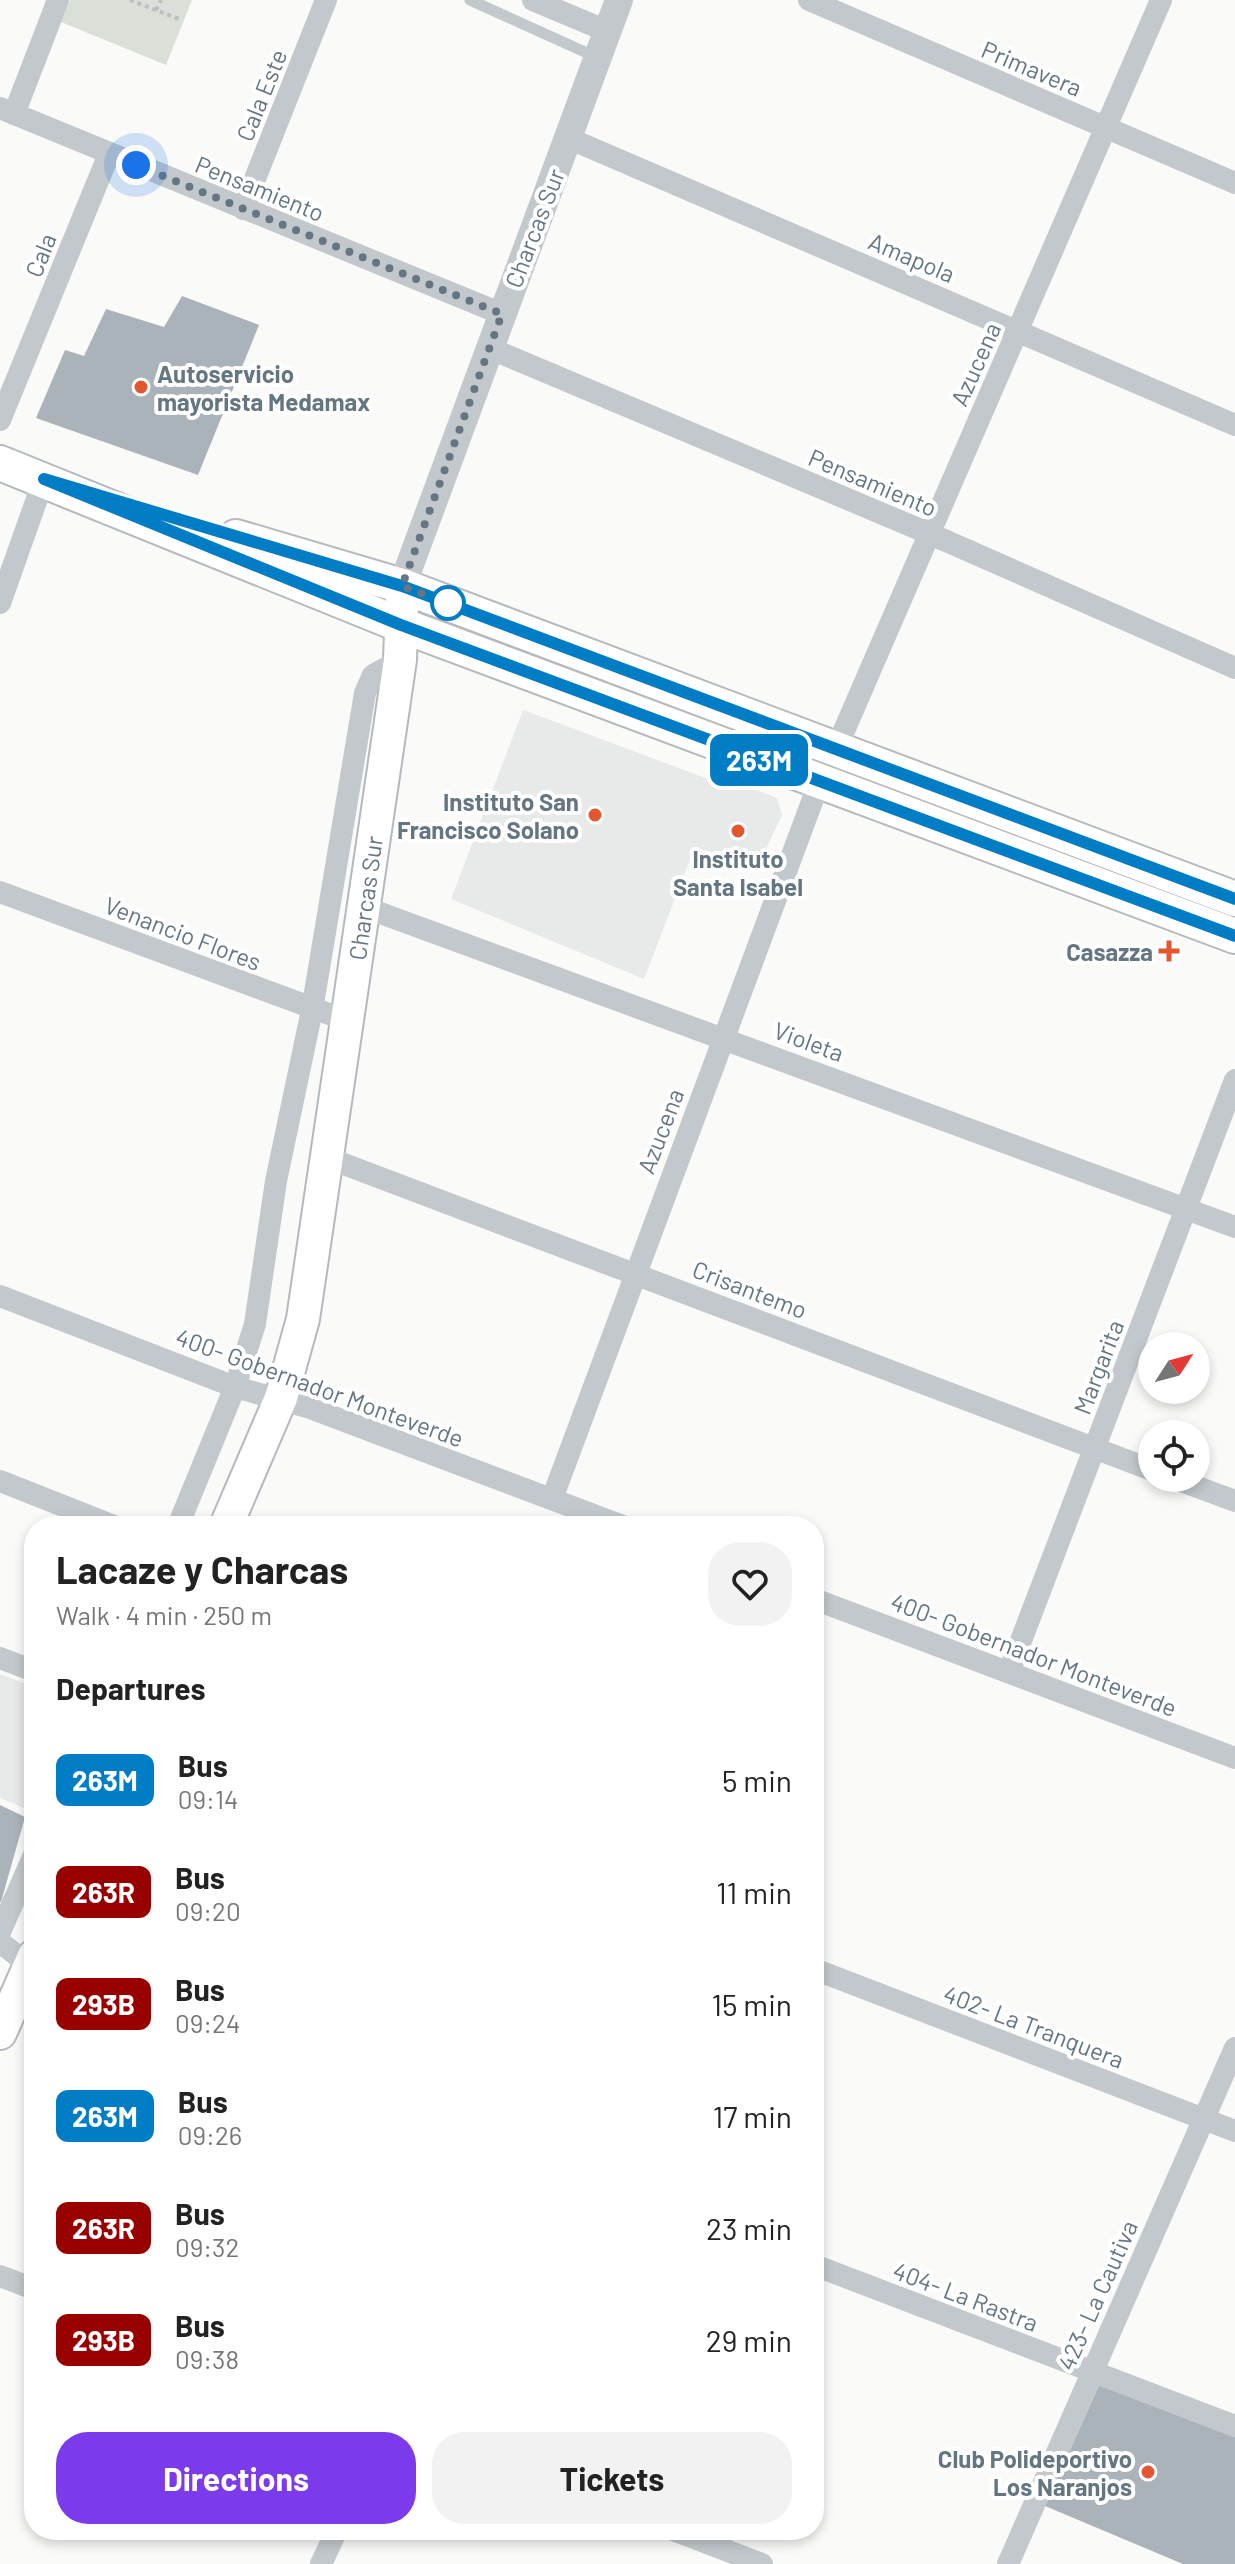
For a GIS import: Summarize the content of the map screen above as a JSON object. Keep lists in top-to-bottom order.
{
  "streets": {
    "main road": ["Charcas Sur"],
    "street": [
      "Primavera",
      "Cala Este",
      "Pensamiento",
      "Cala",
      "Amapola",
      "Azucena",
      "Venancio Flores",
      "Violeta",
      "Crisantemo",
      "Margarita",
      "400- Gobernador Monteverde",
      "402- La Tranquera",
      "423- La Cautiva",
      "404- La Rastra"
    ]
  },
  "crossings": [
    ["Primavera", "Azucena"],
    ["Cala Este", "Pensamiento"],
    ["Pensamiento", "Charcas Sur"],
    ["Pensamiento", "Cala"],
    ["Pensamiento", "Azucena"],
    ["Charcas Sur", "Amapola"],
    ["Charcas Sur", "Venancio Flores"],
    ["Charcas Sur", "Violeta"],
    ["Charcas Sur", "Crisantemo"],
    ["Charcas Sur", "400- Gobernador Monteverde"],
    ["Amapola", "Azucena"],
    ["Azucena", "Violeta"],
    ["Azucena", "Crisantemo"],
    ["Azucena", "400- Gobernador Monteverde"],
    ["Violeta", "Margarita"],
    ["Crisantemo", "Margarita"],
    ["Margarita", "400- Gobernador Monteverde"],
    ["402- La Tranquera", "423- La Cautiva"],
    ["423- La Cautiva", "404- La Rastra"]
  ],
  "places": {
    "other": [
      "Autoservicio mayorista Medamax",
      "Instituto San Francisco Solano",
      "Instituto Santa Isabel",
      "Club Polideportivo Los Naranjos"
    ],
    "health": ["Casazza"]
  },
  "lines": ["bus line 263M"],
  "north": "top right",
  "page": {
    "on_map": "263M",
    "heading": [
      ["Lacaze y Charcas", "Walk · 4 min · 250 m"],
      "Departures"
    ],
    "list": [
      {
        "mark": "263M",
        "name": "Bus",
        "note": "09:14",
        "value": "5 min"
      },
      {
        "mark": "263R",
        "name": "Bus",
        "note": "09:20",
        "value": "11 min"
      },
      {
        "mark": "293B",
        "name": "Bus",
        "note": "09:24",
        "value": "15 min"
      },
      {
        "mark": "263M",
        "name": "Bus",
        "note": "09:26",
        "value": "17 min"
      },
      {
        "mark": "263R",
        "name": "Bus",
        "note": "09:32",
        "value": "23 min"
      },
      {
        "mark": "293B",
        "name": "Bus",
        "note": "09:38",
        "value": "29 min"
      }
    ],
    "buttons": ["Directions", "Tickets"]
  }
}
